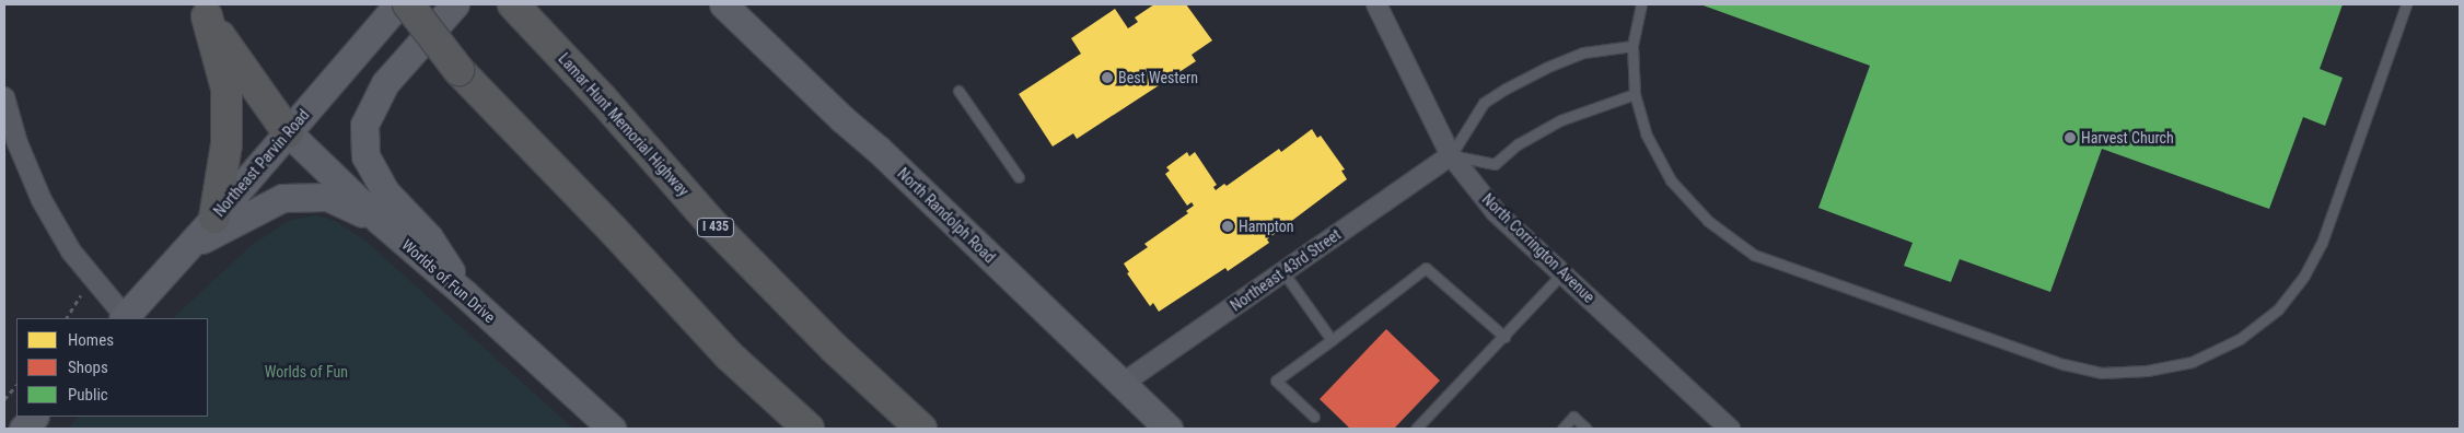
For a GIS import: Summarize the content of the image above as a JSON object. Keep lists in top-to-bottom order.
{
  "streets": {
    "highway": ["Lamar Hunt Memorial Highway", "I 435"],
    "main road": ["Northeast Parvin Road", "North Randolph Road", "Worlds of Fun Drive"],
    "street": ["North Corrington Avenue", "Northeast 43rd Street"]
  },
  "crossings": [
    ["Northeast Parvin Road", "Worlds of Fun Drive"],
    ["North Randolph Road", "Northeast 43rd Street"],
    ["North Corrington Avenue", "Northeast 43rd Street"]
  ],
  "parks": ["Worlds of Fun"],
  "places": ["Best Western", "Harvest Church", "Hampton"],
  "legend": ["Homes", "Shops", "Public"]
}
